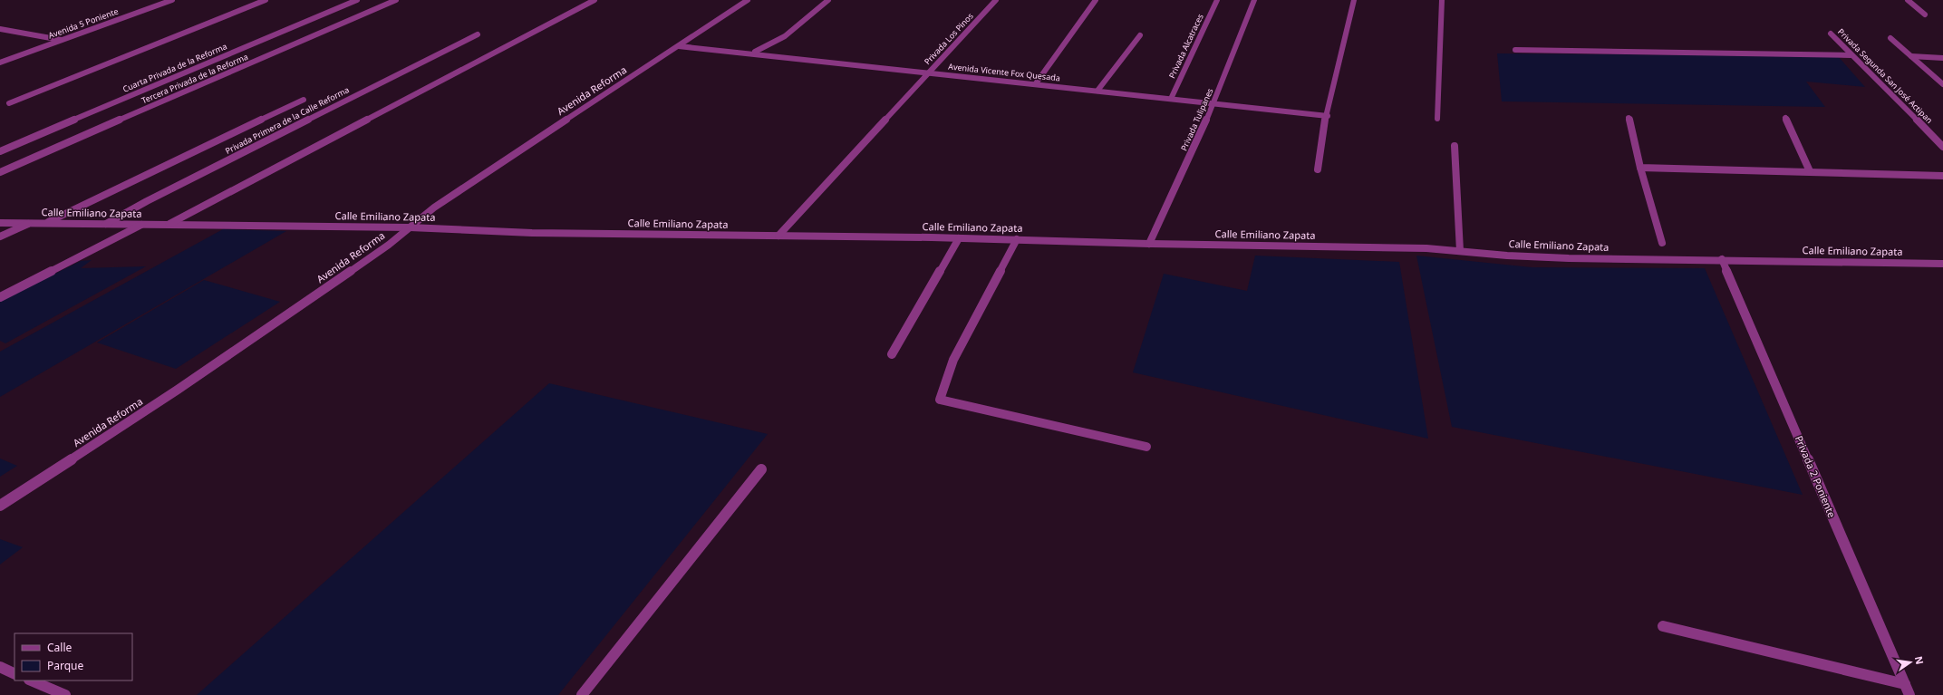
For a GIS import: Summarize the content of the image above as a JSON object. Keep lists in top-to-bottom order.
{
  "streets": {
    "street": [
      "Avenida 5 Poniente",
      "Privada Los Pinos",
      "Privada Alcatraces",
      "Cuarta Privada de la Reforma",
      "Avenida Vicente Fox Quesada",
      "Privada Segunda San José Actipan",
      "Tercera Privada de la Reforma",
      "Avenida Reforma",
      "Privada Tulipanes",
      "Privada Primera de la Calle Reforma",
      "Calle Emiliano Zapata",
      "Privada 2 Poniente"
    ]
  },
  "crossings": [
    ["Privada Los Pinos", "Avenida Vicente Fox Quesada"],
    ["Privada Los Pinos", "Calle Emiliano Zapata"],
    ["Privada Alcatraces", "Avenida Vicente Fox Quesada"],
    ["Avenida Vicente Fox Quesada", "Avenida Reforma"],
    ["Avenida Vicente Fox Quesada", "Privada Tulipanes"],
    ["Avenida Reforma", "Calle Emiliano Zapata"],
    ["Privada Tulipanes", "Calle Emiliano Zapata"],
    ["Privada Primera de la Calle Reforma", "Calle Emiliano Zapata"],
    ["Calle Emiliano Zapata", "Privada 2 Poniente"]
  ],
  "legend": ["Calle", "Parque"],
  "north": "right"
}
